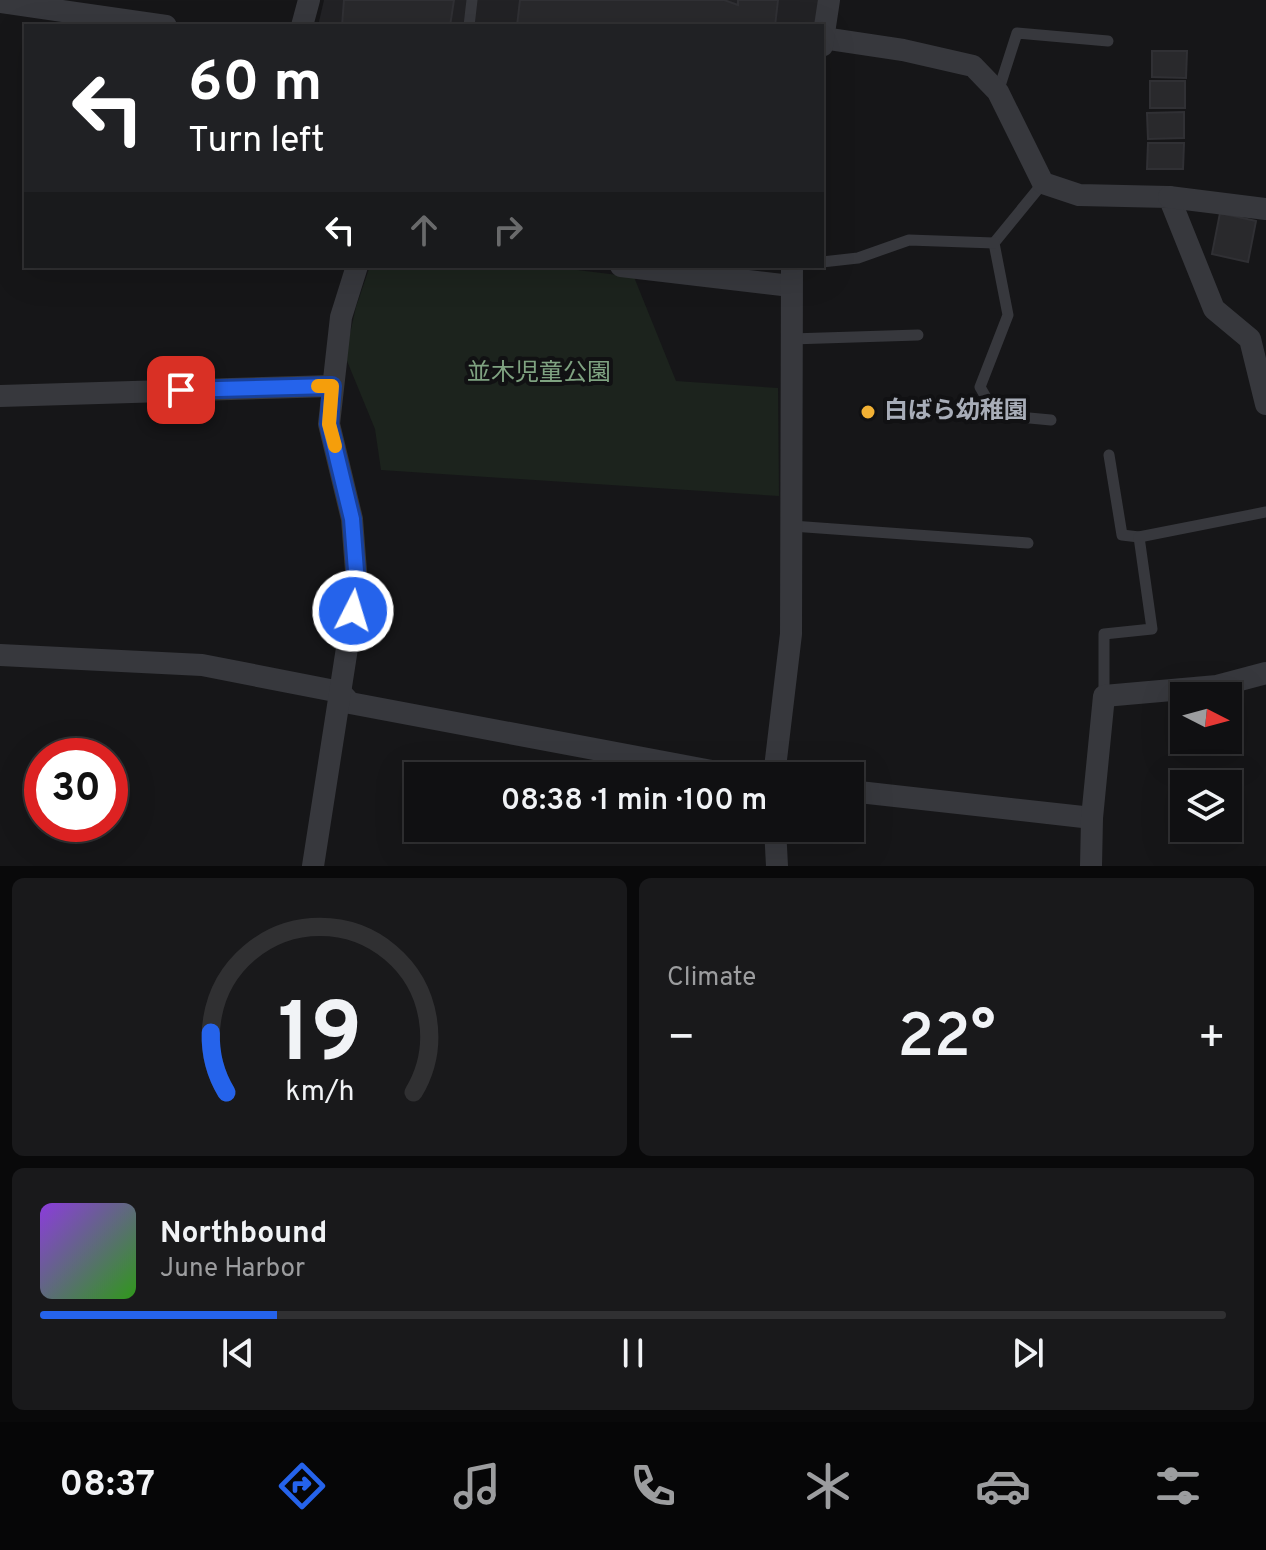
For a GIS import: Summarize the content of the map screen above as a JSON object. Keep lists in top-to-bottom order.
{
  "parks": ["並木児童公園"],
  "places": ["白ばら幼稚園"],
  "north": "right",
  "page": {
    "turn": ["60 m", "Turn left"],
    "limit": "30",
    "trip": "08:38 · 1 min · 100 m",
    "tile": "Climate",
    "heat": ["−", "22°", "+"],
    "song": ["Northbound", "June Harbor"],
    "tabs": "08:37",
    "gauge": ["19", "km/h"]
  }
}
